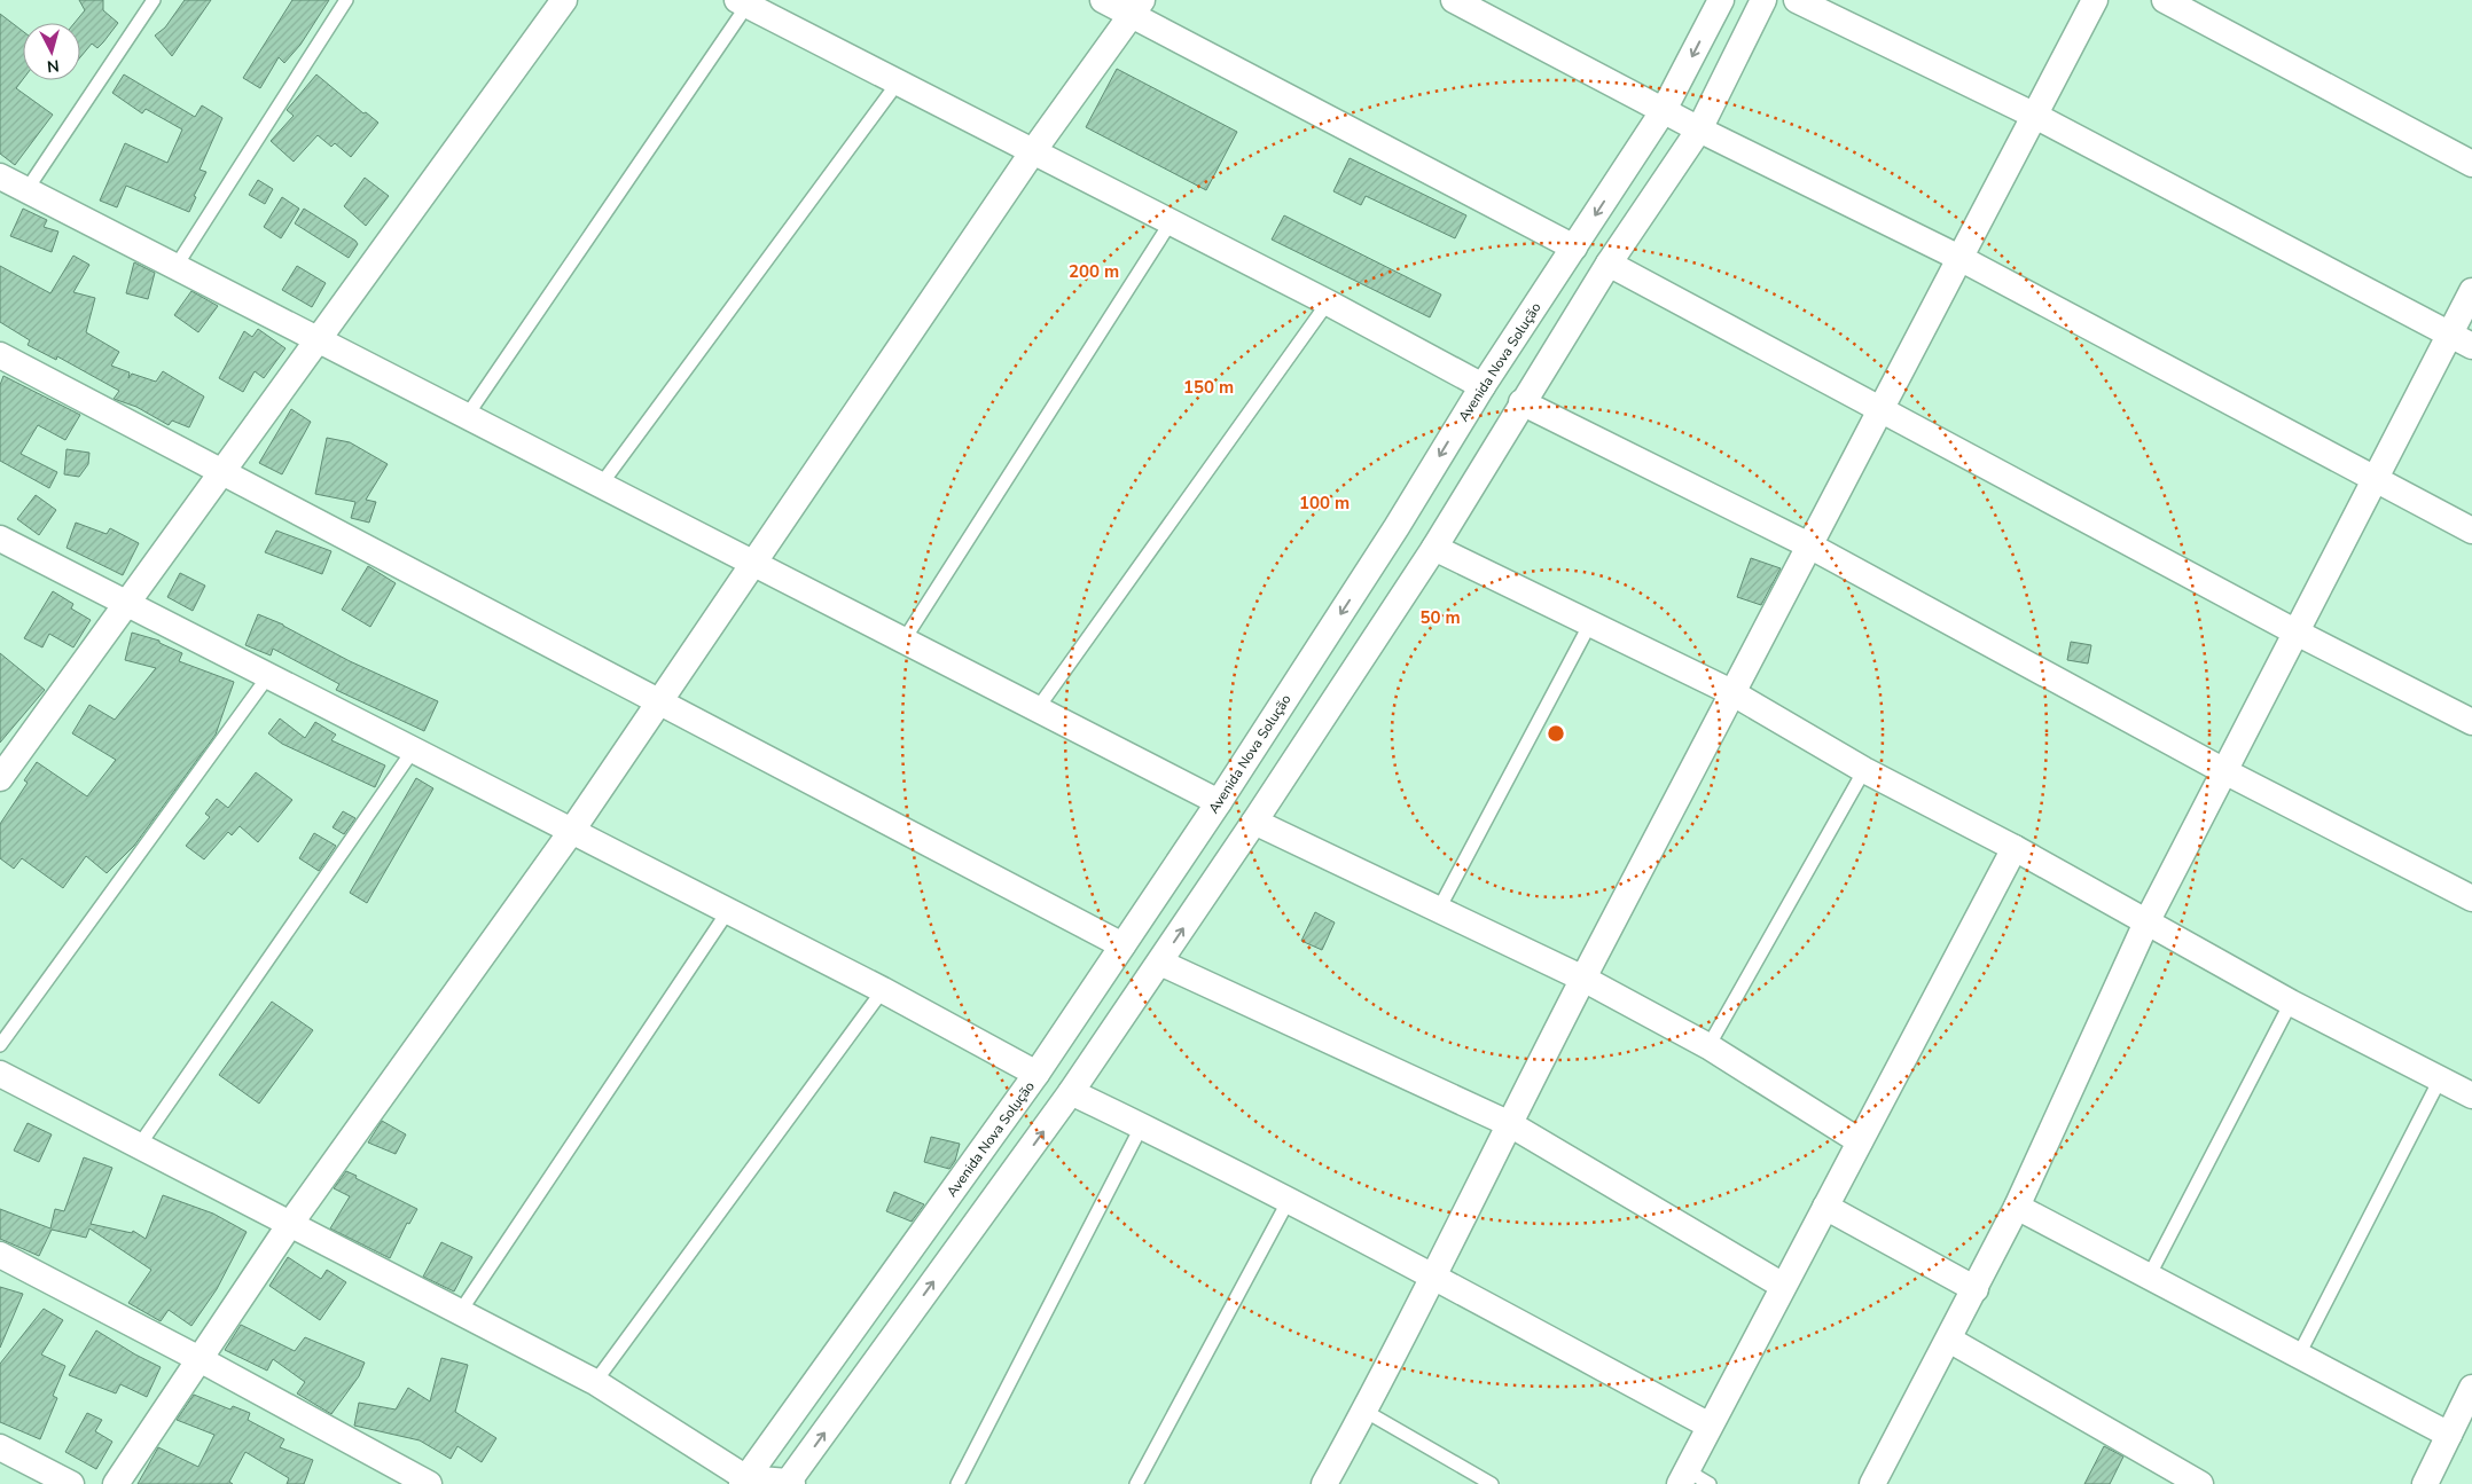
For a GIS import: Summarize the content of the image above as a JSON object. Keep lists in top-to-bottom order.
{
  "streets": {
    "street": ["Avenida Nova Solução"]
  },
  "north": "bottom",
  "rings": [
    "200 m",
    "150 m",
    "100 m",
    "50 m"
  ]
}
